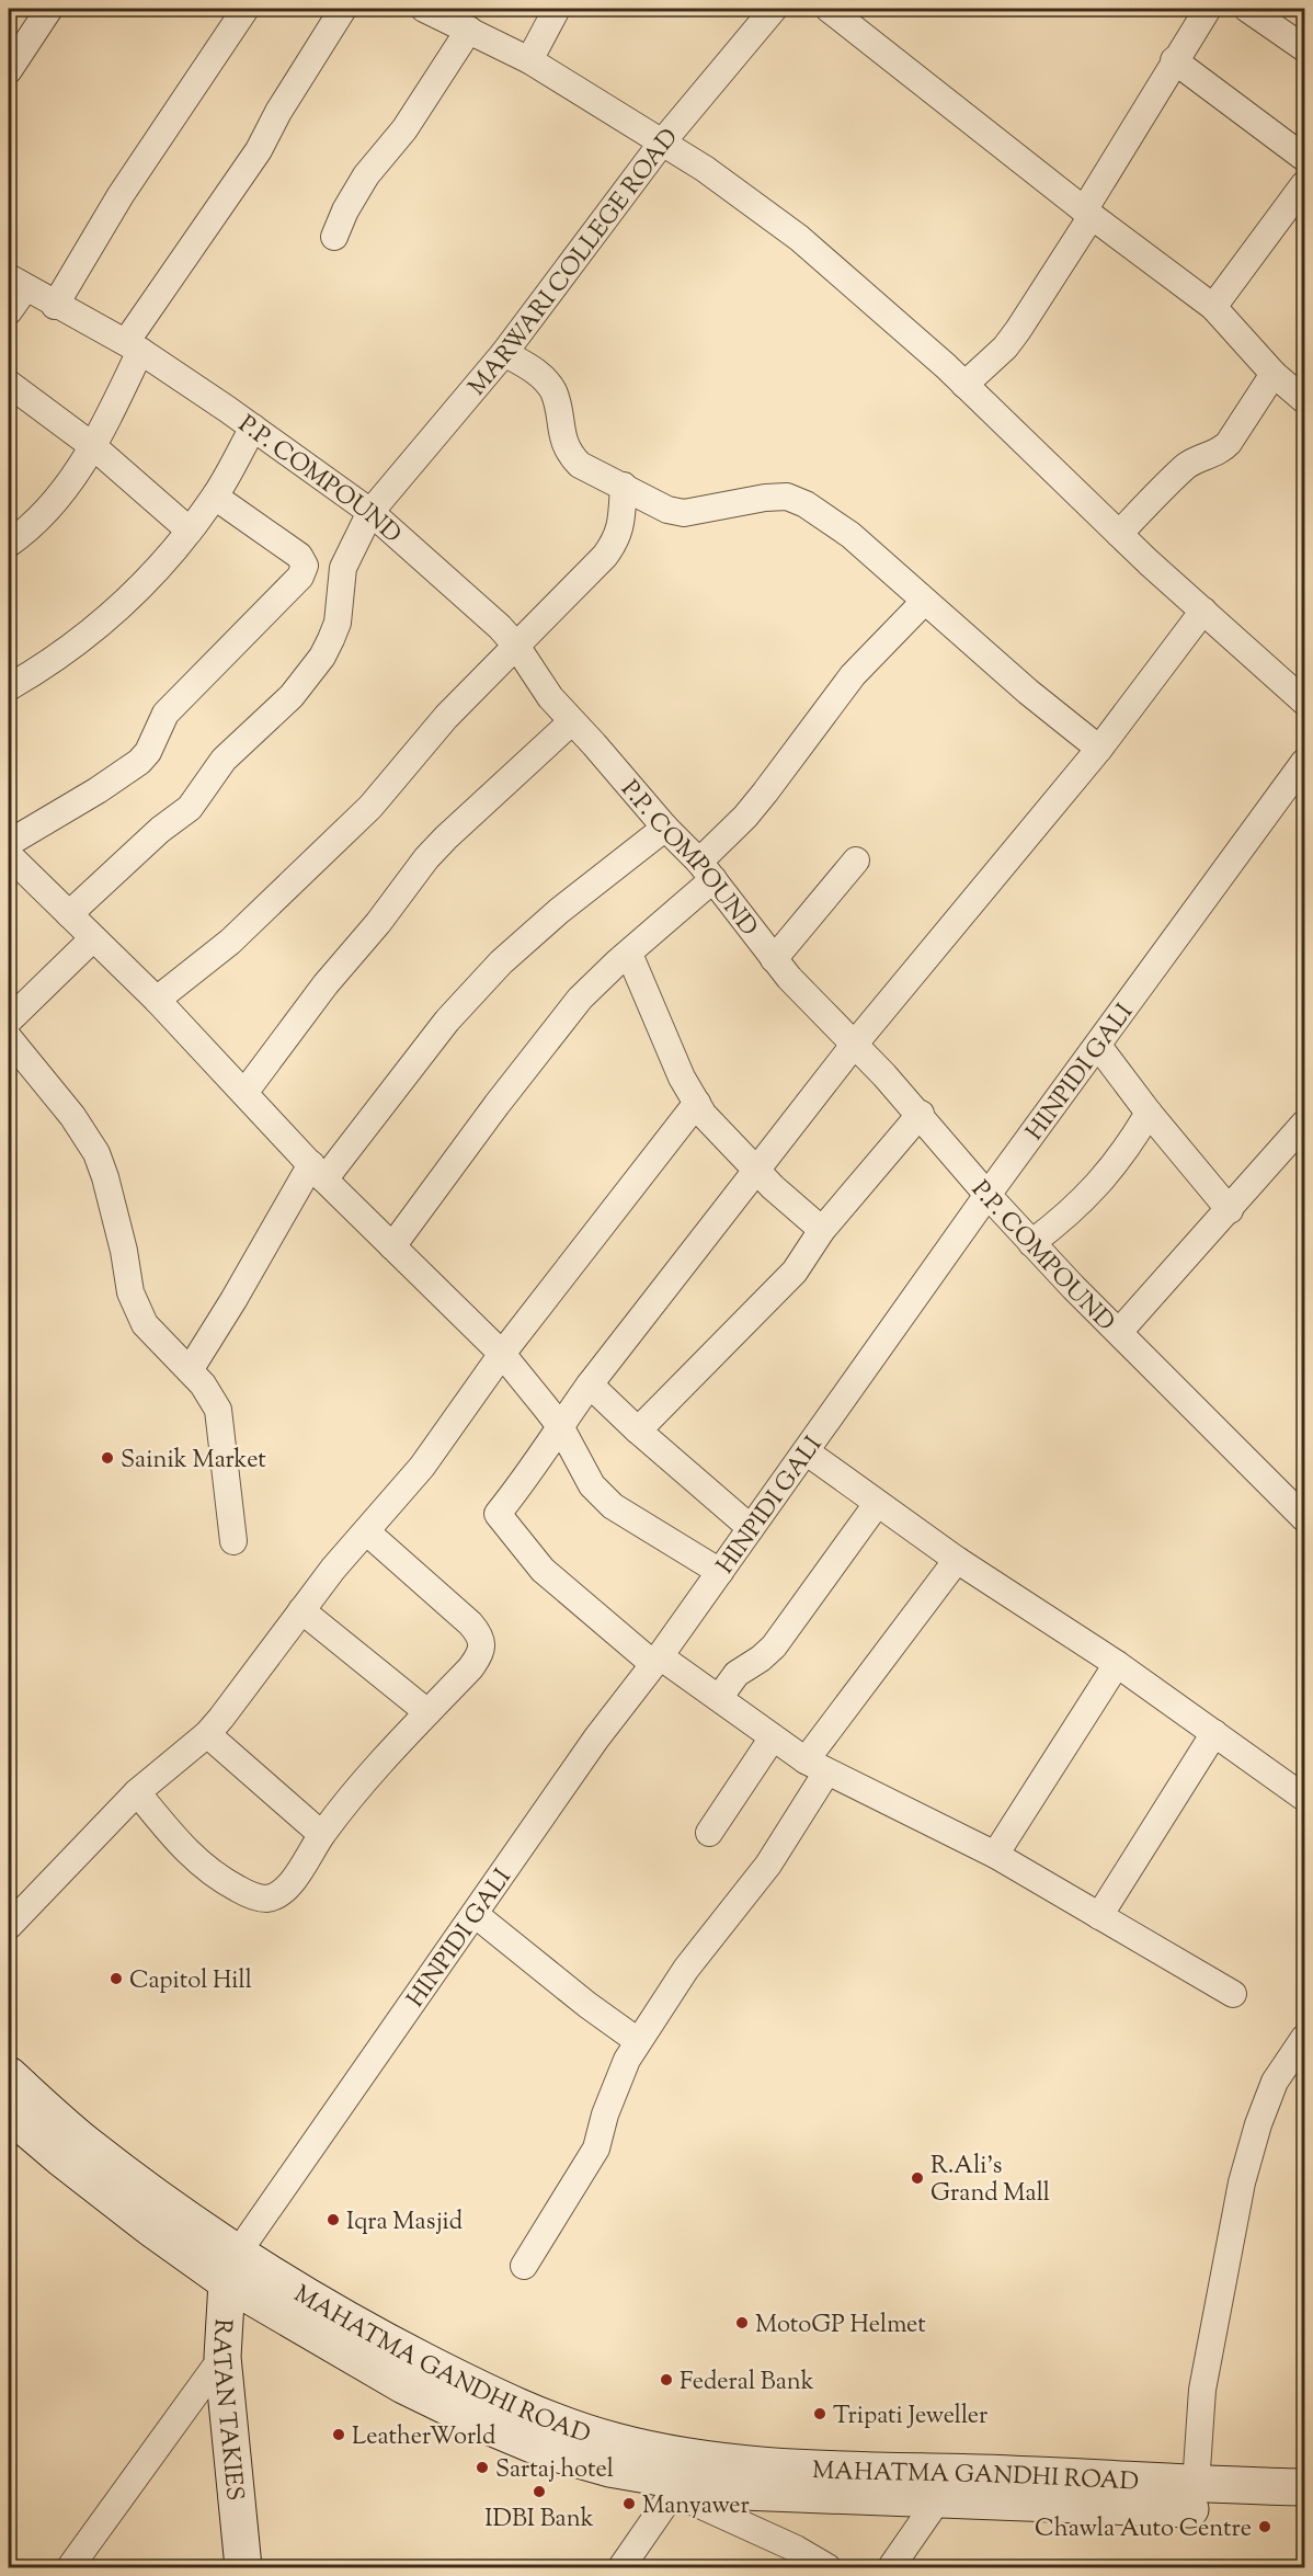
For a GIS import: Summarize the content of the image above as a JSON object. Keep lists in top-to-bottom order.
{
  "streets": {
    "main road": ["MAHATMA GANDHI ROAD", "RATAN TAKIES"],
    "street": ["MARWARI COLLEGE ROAD", "P.P. COMPOUND", "HINPIDI GALI"]
  },
  "crossings": [
    ["MARWARI COLLEGE ROAD", "P.P. COMPOUND"],
    ["P.P. COMPOUND", "HINPIDI GALI"],
    ["HINPIDI GALI", "MAHATMA GANDHI ROAD"],
    ["HINPIDI GALI", "RATAN TAKIES"],
    ["MAHATMA GANDHI ROAD", "RATAN TAKIES"]
  ],
  "places": [
    "Sainik Market",
    "Capitol Hill",
    "R.Ali's Grand Mall",
    "Iqra Masjid",
    "MotoGP Helmet",
    "Federal Bank",
    "Tripati Jeweller",
    "LeatherWorld",
    "Sartaj hotel",
    "IDBI Bank",
    "Manyawer",
    "Chawla Auto Centre"
  ]
}
